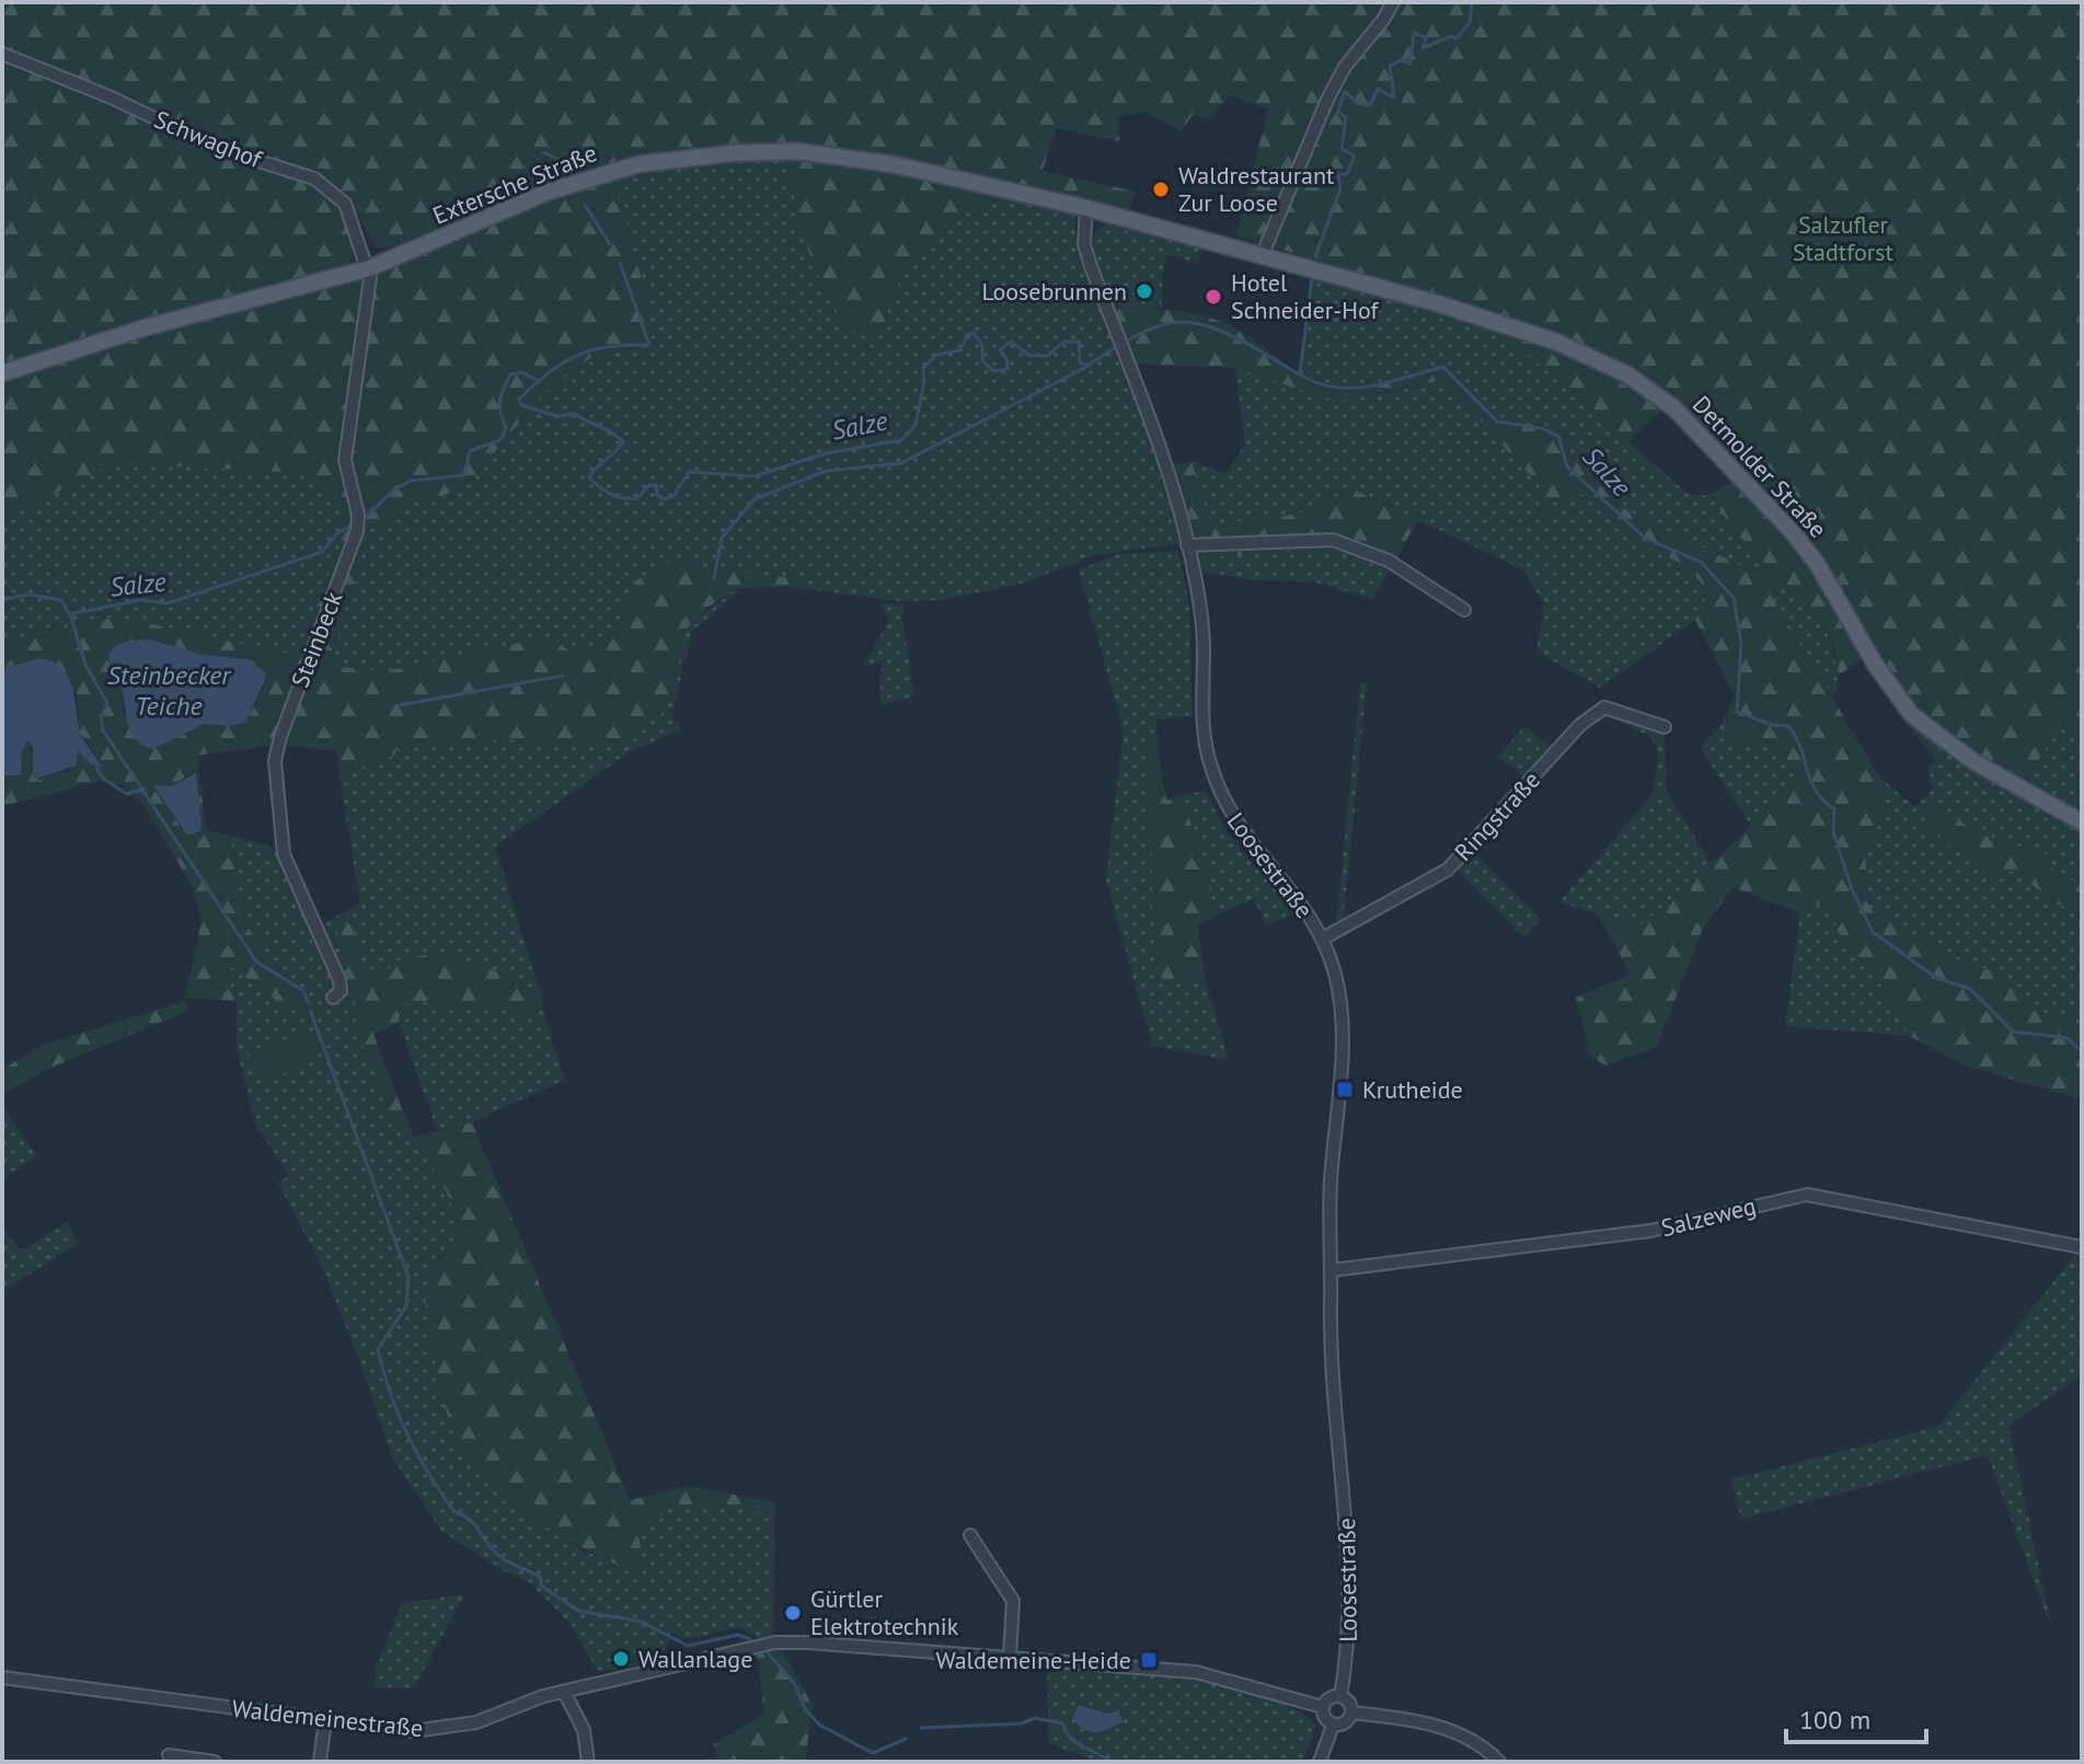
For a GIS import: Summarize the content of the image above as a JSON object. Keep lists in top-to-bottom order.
{
  "streets": {
    "main road": ["Extersche Straße", "Detmolder Straße"],
    "street": [
      "Schwaghof",
      "Steinbeck",
      "Ringstraße",
      "Loosestraße",
      "Salzeweg",
      "Waldemeinestraße"
    ]
  },
  "crossings": [
    ["Schwaghof", "Extersche Straße"],
    ["Schwaghof", "Steinbeck"],
    ["Extersche Straße", "Detmolder Straße"],
    ["Extersche Straße", "Steinbeck"],
    ["Extersche Straße", "Loosestraße"],
    ["Ringstraße", "Loosestraße"],
    ["Loosestraße", "Salzeweg"],
    ["Loosestraße", "Waldemeinestraße"]
  ],
  "water": ["Salze", "Steinbecker Teiche"],
  "parks": ["Salzufler Stadtforst"],
  "places": {
    "other": [
      "Waldrestaurant Zur Loose",
      "Loosebrunnen",
      "Hotel Schneider-Hof",
      "Gürtler Elektrotechnik",
      "Wallanlage"
    ],
    "transit": ["Krutheide", "Waldemeine-Heide"]
  },
  "scale_bar": "100 m"
}
